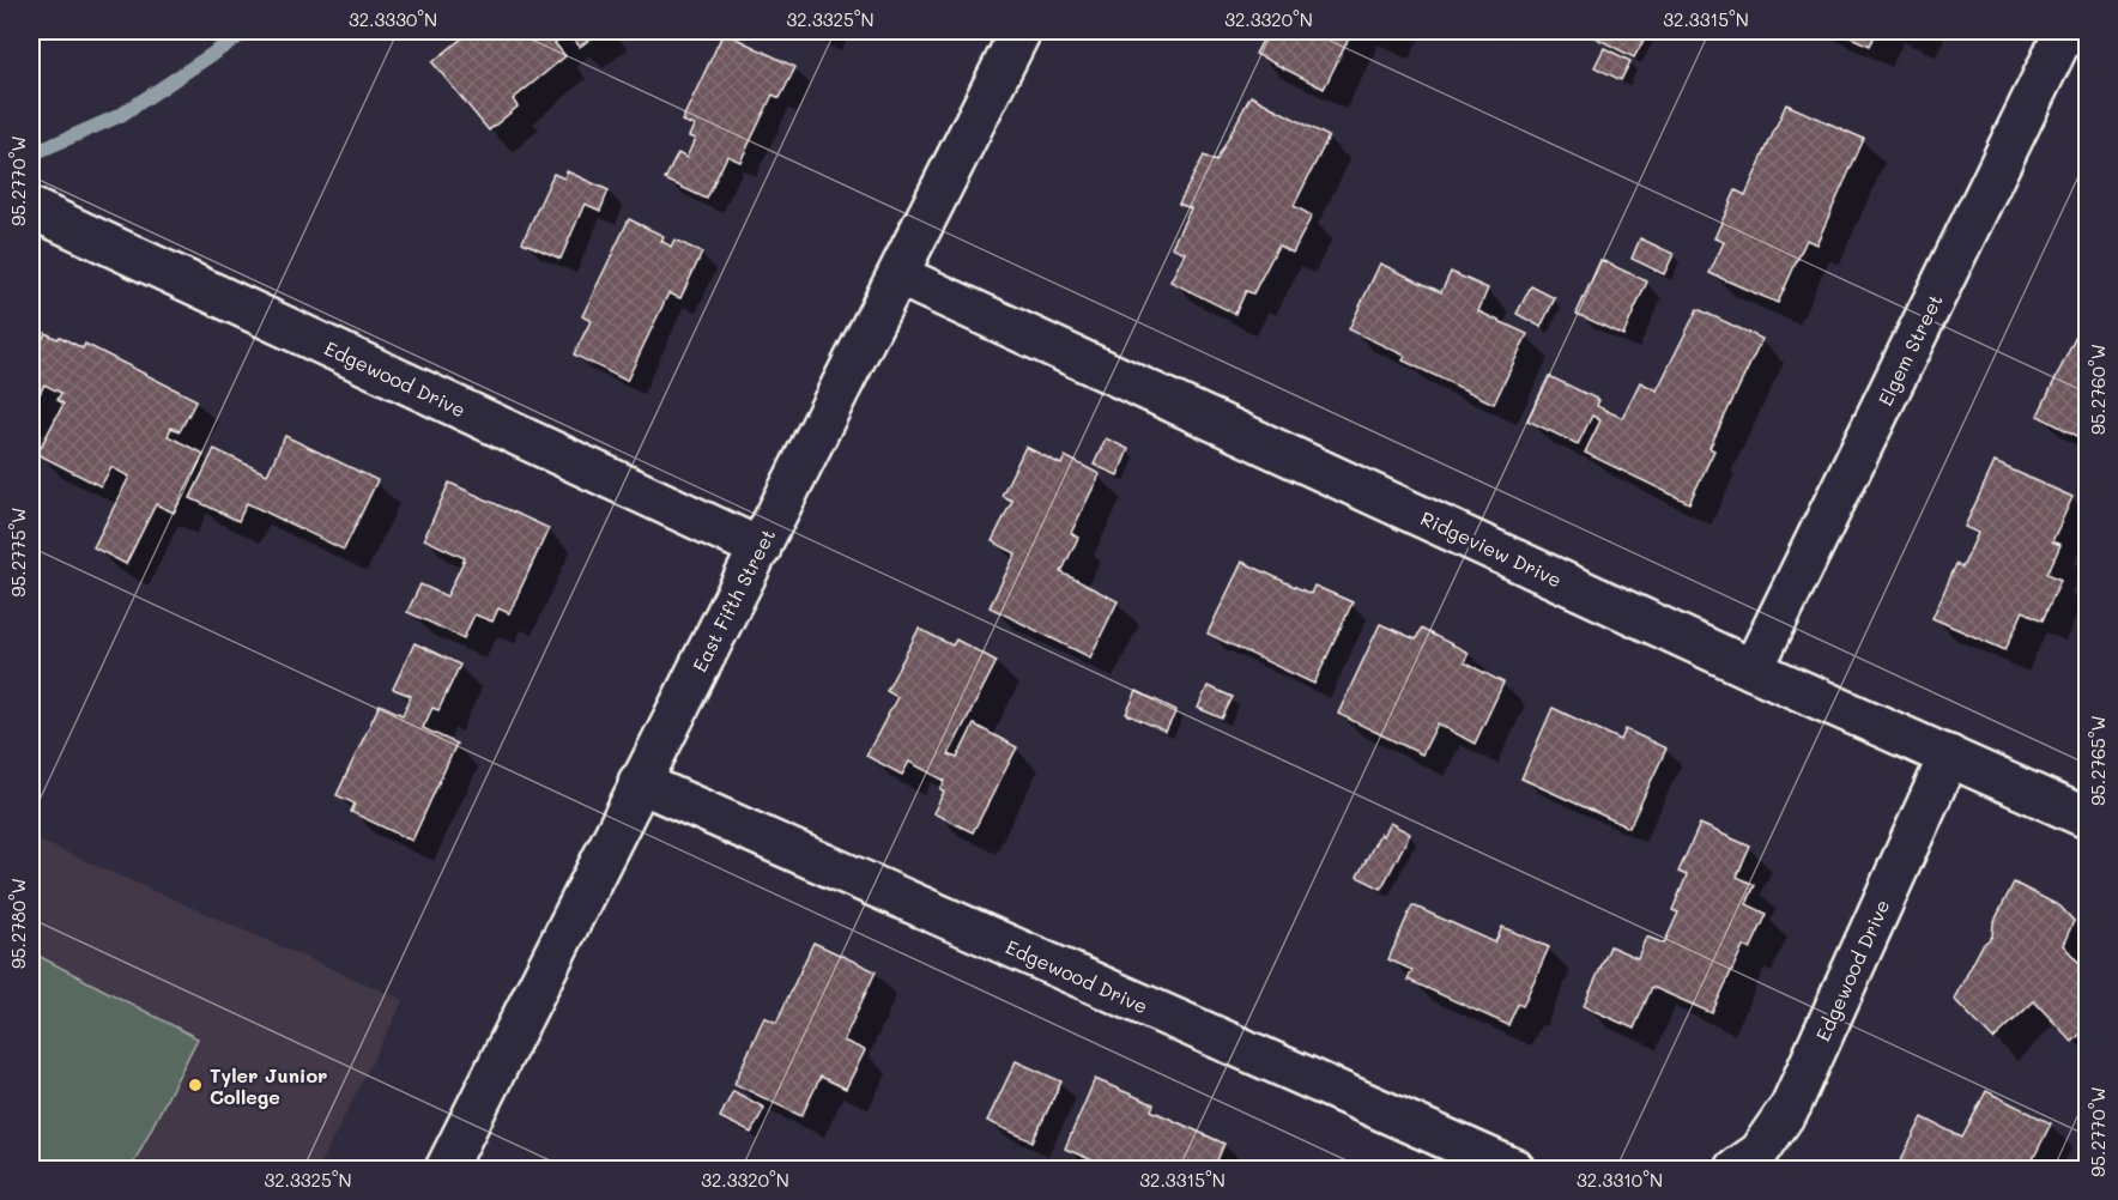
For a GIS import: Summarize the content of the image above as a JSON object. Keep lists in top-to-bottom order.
{
  "streets": {
    "street": [
      "Elgem Street",
      "Edgewood Drive",
      "Ridgeview Drive",
      "East Fifth Street"
    ]
  },
  "crossings": [
    ["Elgem Street", "Ridgeview Drive"],
    ["Edgewood Drive", "Ridgeview Drive"],
    ["Edgewood Drive", "East Fifth Street"],
    ["Ridgeview Drive", "East Fifth Street"]
  ],
  "places": ["Tyler Junior College"],
  "coordinates": [
    "32.3330°N",
    "32.3325°N",
    "32.3320°N",
    "32.3315°N",
    "95.2770°W",
    "95.2760°W",
    "95.2775°W",
    "95.2765°W",
    "95.2780°W",
    "32.3310°N"
  ]
}
